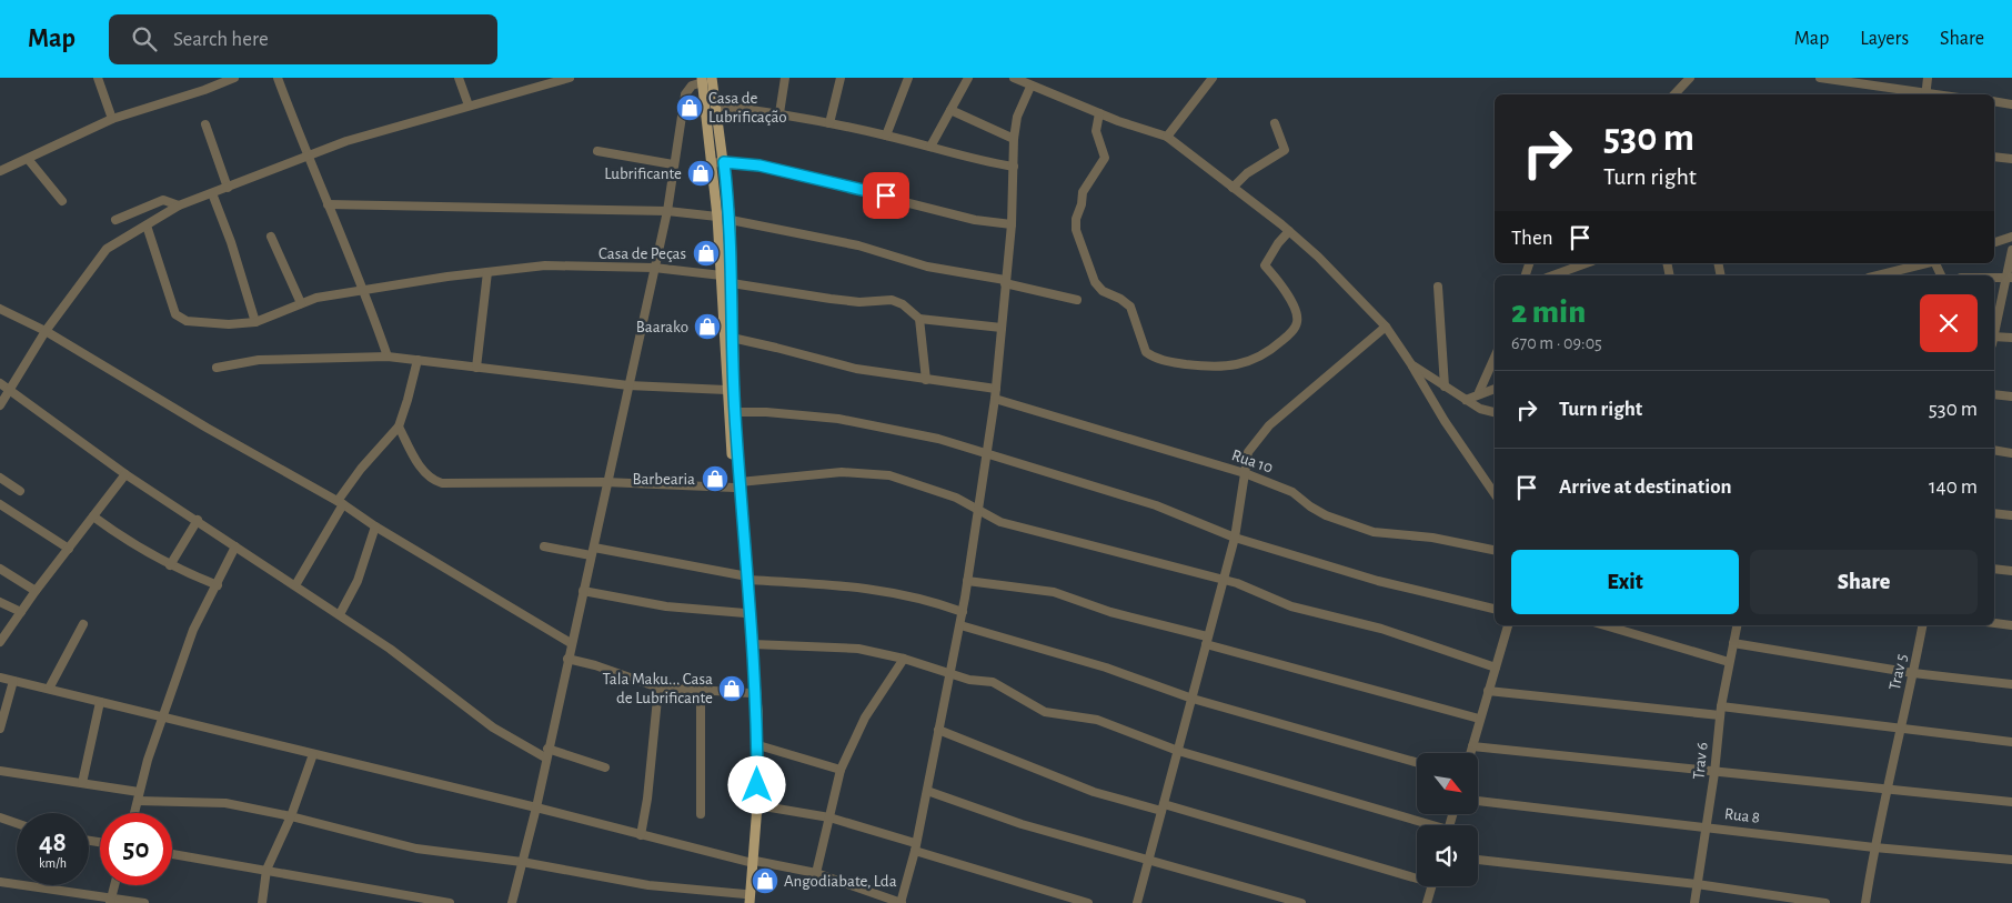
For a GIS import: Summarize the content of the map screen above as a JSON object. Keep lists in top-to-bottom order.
{
  "streets": {
    "street": [
      "Rua 10",
      "Trav 5",
      "Trav 6",
      "Rua 8"
    ]
  },
  "crossings": [
    ["Trav 5", "Rua 8"],
    ["Trav 6", "Rua 8"]
  ],
  "places": {
    "shop": [
      "Casa de Lubrificação",
      "Lubrificante",
      "Casa de Peças",
      "Baarako",
      "Barbearia",
      "Tala Maku... Casa de Lubrificante",
      "Angodiabate, Lda"
    ]
  },
  "north": "bottom right",
  "page": {
    "header": "Map",
    "search": "Search here",
    "nav": ["Map", "Layers", "Share"],
    "turn": ["530 m", "Turn right"],
    "then": "Then",
    "heading": ["2 min", "670 m · 09:05"],
    "list": [
      {
        "name": "Turn right",
        "value": "530 m"
      },
      {
        "name": "Arrive at destination",
        "value": "140 m"
      }
    ],
    "buttons": ["Exit", "Share"],
    "speed": "48 km/h",
    "limit": "50"
  }
}
